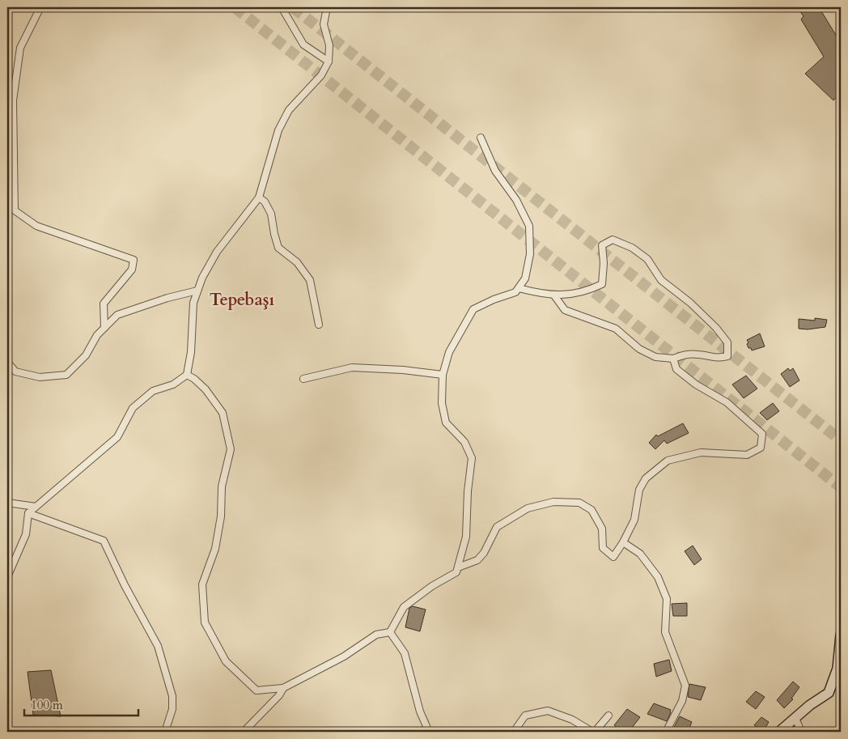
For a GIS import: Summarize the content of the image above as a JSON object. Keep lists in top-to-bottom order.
{
  "districts": ["Tepebaşı"],
  "scale_bar": "100 m"
}
